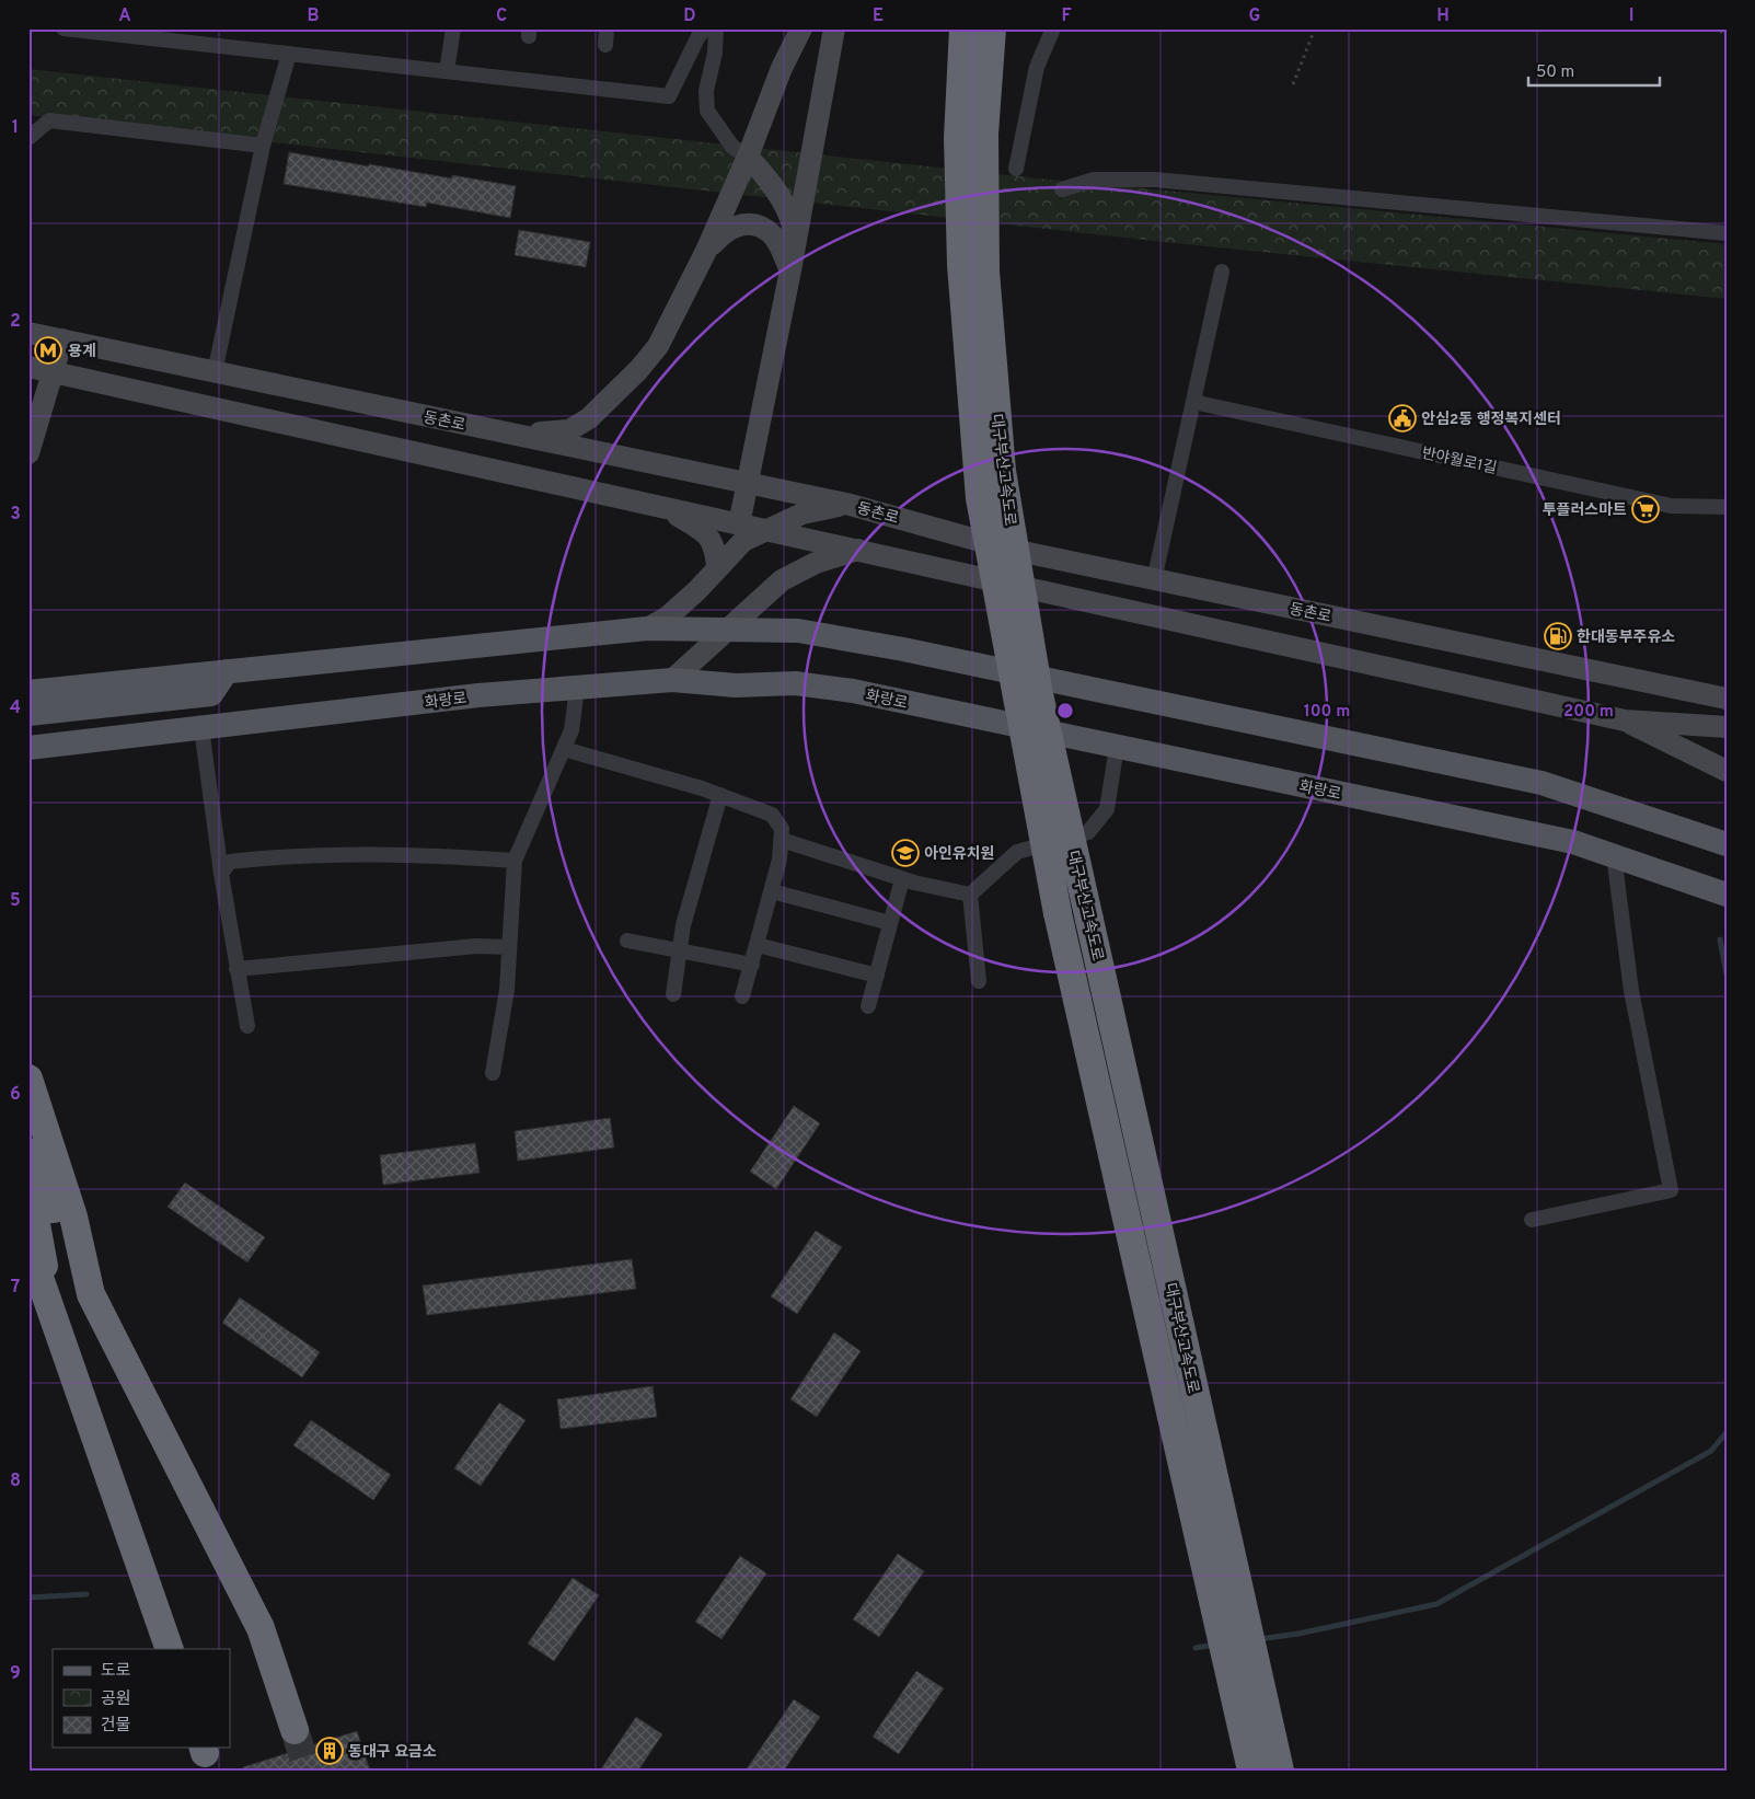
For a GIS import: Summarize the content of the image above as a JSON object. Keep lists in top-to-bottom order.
{
  "streets": {
    "highway": ["대구부산고속도로"],
    "main road": ["동촌로", "화랑로"],
    "street": ["반야월로1길"]
  },
  "places": {
    "metro station": ["용계"],
    "public building": ["안심2동 행정복지센터"],
    "supermarket": ["투플러스마트"],
    "fuel station": ["한대동부주유소"],
    "school or university": ["아인유치원"],
    "building": ["동대구 요금소"]
  },
  "legend": ["도로", "공원", "건물"],
  "scale_bar": "50 m",
  "grid": {
    "columns": [
      "A",
      "B",
      "C",
      "D",
      "E",
      "F",
      "G",
      "H",
      "I"
    ],
    "rows": [
      "1",
      "2",
      "3",
      "4",
      "5",
      "6",
      "7",
      "8",
      "9"
    ]
  },
  "rings": ["100 m", "200 m"]
}
